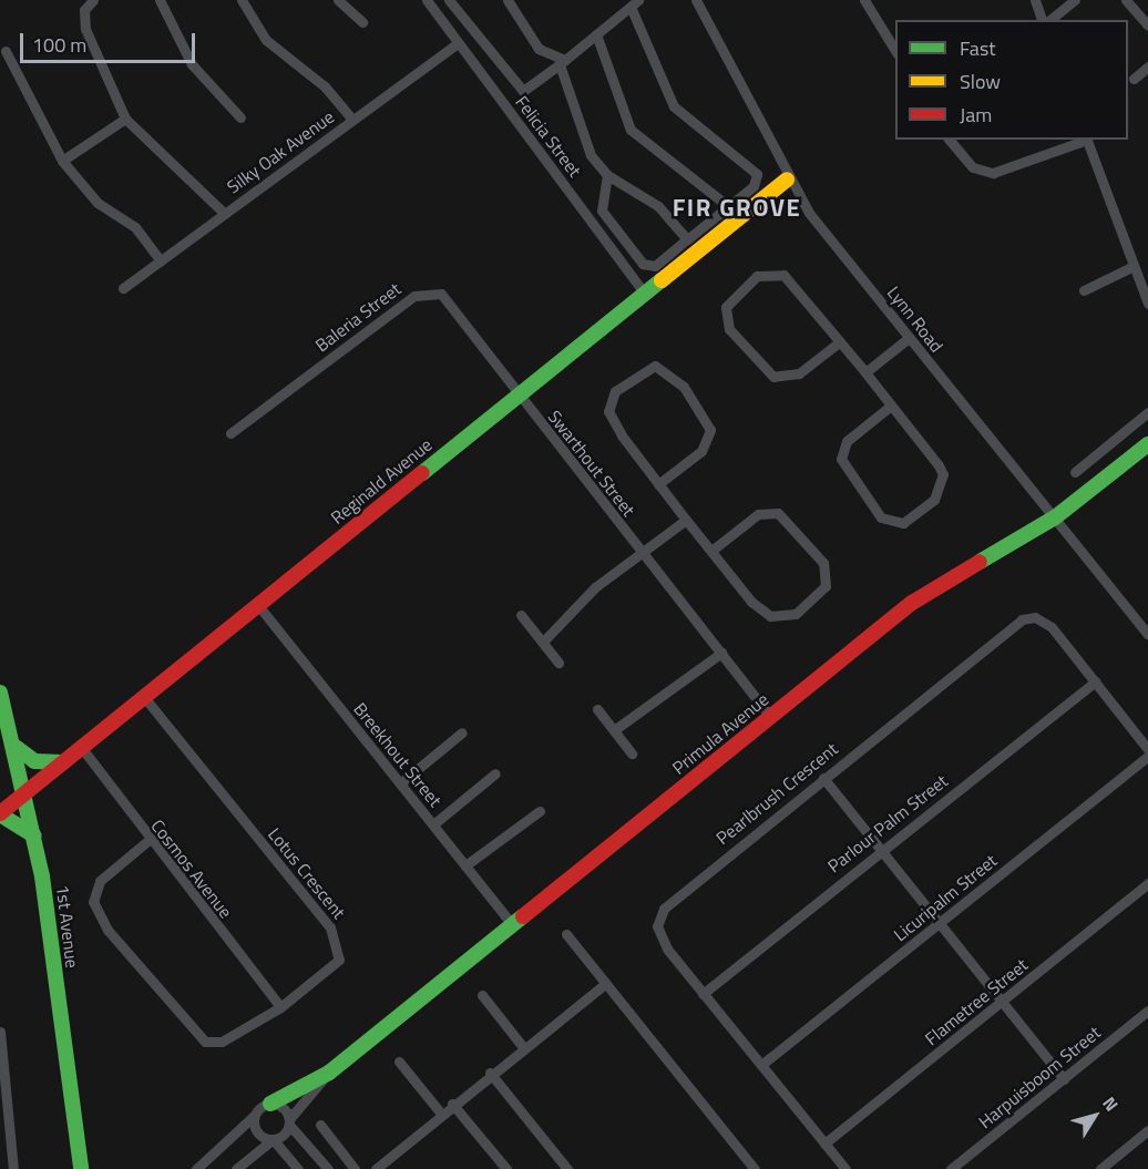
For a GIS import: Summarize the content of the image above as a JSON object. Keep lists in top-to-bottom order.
{
  "streets": {
    "street": [
      "Felicia Street",
      "Silky Oak Avenue",
      "Baleria Street",
      "Lynn Road",
      "Swarthout Street",
      "Reginald Avenue",
      "Primula Avenue",
      "Breekhout Street",
      "Pearlbrush Crescent",
      "Parlour Palm Street",
      "Cosmos Avenue",
      "Lotus Crescent",
      "Licuripalm Street",
      "1st Avenue",
      "Flametree Street",
      "Harpuisboom Street"
    ]
  },
  "crossings": [
    ["Felicia Street", "Silky Oak Avenue"],
    ["Felicia Street", "Reginald Avenue"],
    ["Baleria Street", "Swarthout Street"],
    ["Baleria Street", "Reginald Avenue"],
    ["Lynn Road", "Reginald Avenue"],
    ["Lynn Road", "Primula Avenue"],
    ["Swarthout Street", "Reginald Avenue"],
    ["Swarthout Street", "Primula Avenue"],
    ["Reginald Avenue", "Breekhout Street"],
    ["Reginald Avenue", "Cosmos Avenue"],
    ["Reginald Avenue", "Lotus Crescent"],
    ["Reginald Avenue", "1st Avenue"],
    ["Primula Avenue", "Breekhout Street"],
    ["Pearlbrush Crescent", "Parlour Palm Street"],
    ["Pearlbrush Crescent", "Licuripalm Street"],
    ["Pearlbrush Crescent", "Flametree Street"],
    ["Cosmos Avenue", "Lotus Crescent"]
  ],
  "districts": ["FIR GROVE"],
  "legend": ["Fast", "Slow", "Jam"],
  "scale_bar": "100 m",
  "north": "top right"
}
